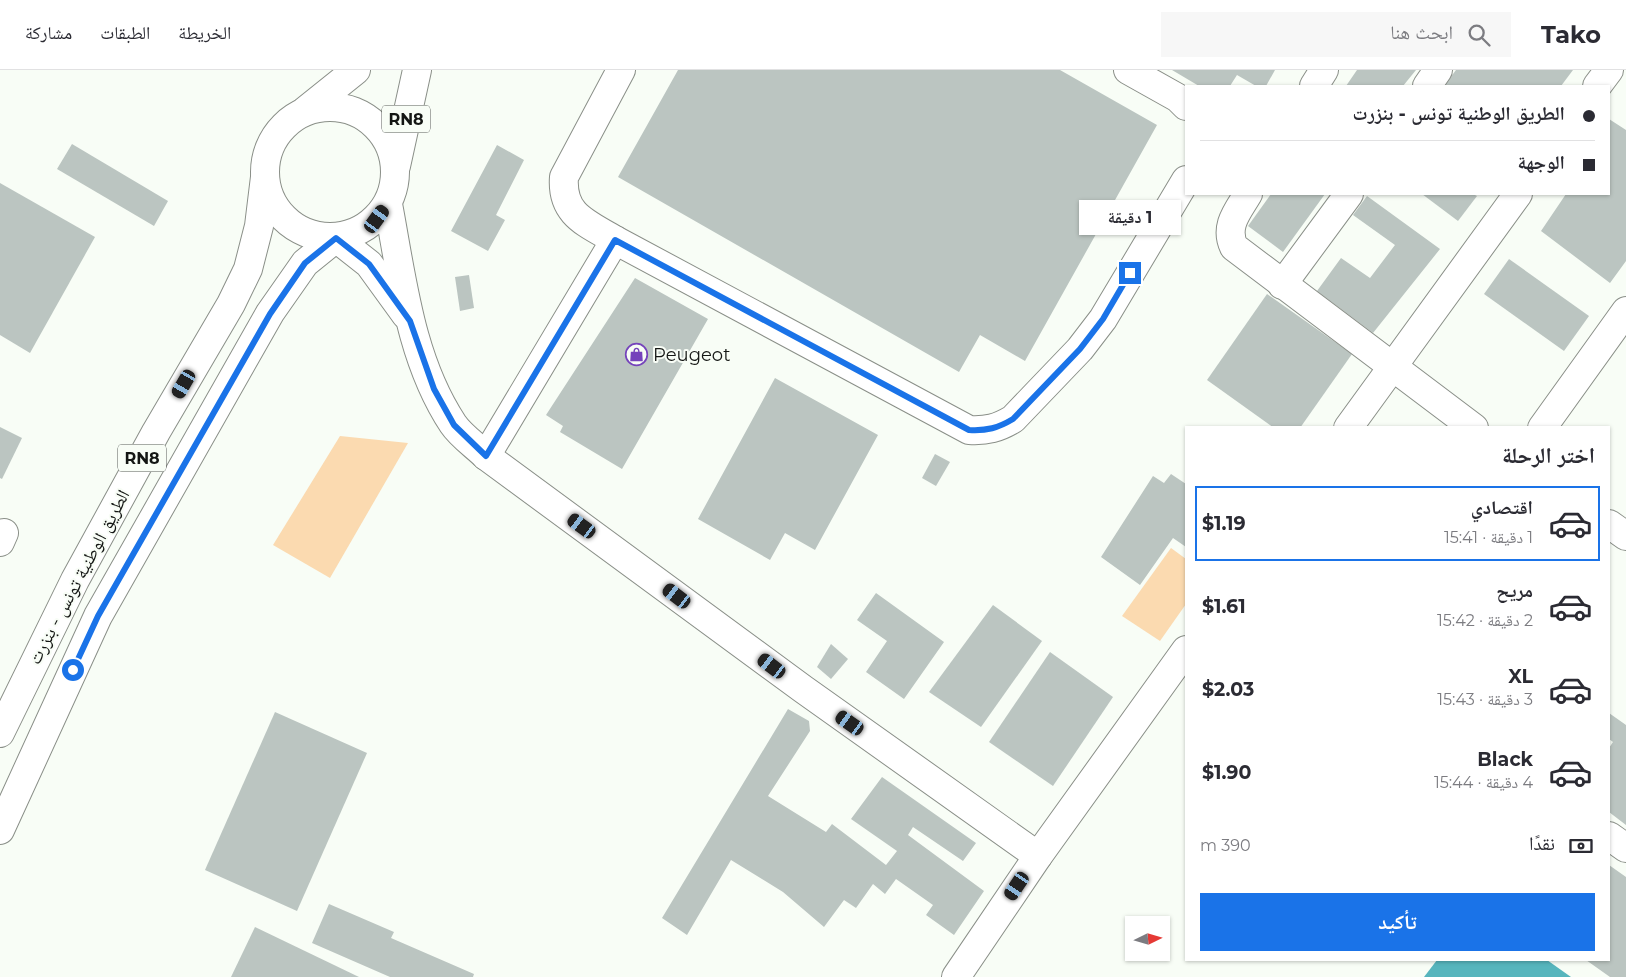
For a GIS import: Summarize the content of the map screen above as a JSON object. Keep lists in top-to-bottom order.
{
  "streets": {
    "main road": ["RN8", "الطريق الوطنية تونس - بنزرت"]
  },
  "crossings": [
    ["RN8", "الطريق الوطنية تونس - بنزرت"]
  ],
  "places": {
    "shop": ["Peugeot"]
  },
  "north": "right",
  "page": {
    "header": "Tako",
    "search": "ابحث هنا",
    "nav": ["الخريطة", "الطبقات", "مشاركة"],
    "banner": ["الطريق الوطنية تونس - بنزرت", "الوجهة"],
    "bubble": "1 دقيقة",
    "heading": "اختر الرحلة",
    "list": [
      {
        "name": "اقتصادي",
        "note": "1 دقيقة · 15:41",
        "value": "$1.19"
      },
      {
        "name": "مريح",
        "note": "2 دقيقة · 15:42",
        "value": "$1.61"
      },
      {
        "name": "XL",
        "note": "3 دقيقة · 15:43",
        "value": "$2.03"
      },
      {
        "name": "Black",
        "note": "4 دقيقة · 15:44",
        "value": "$1.90"
      }
    ],
    "pay": ["نقدًا", "390 m"],
    "buttons": "تأكيد"
  }
}
